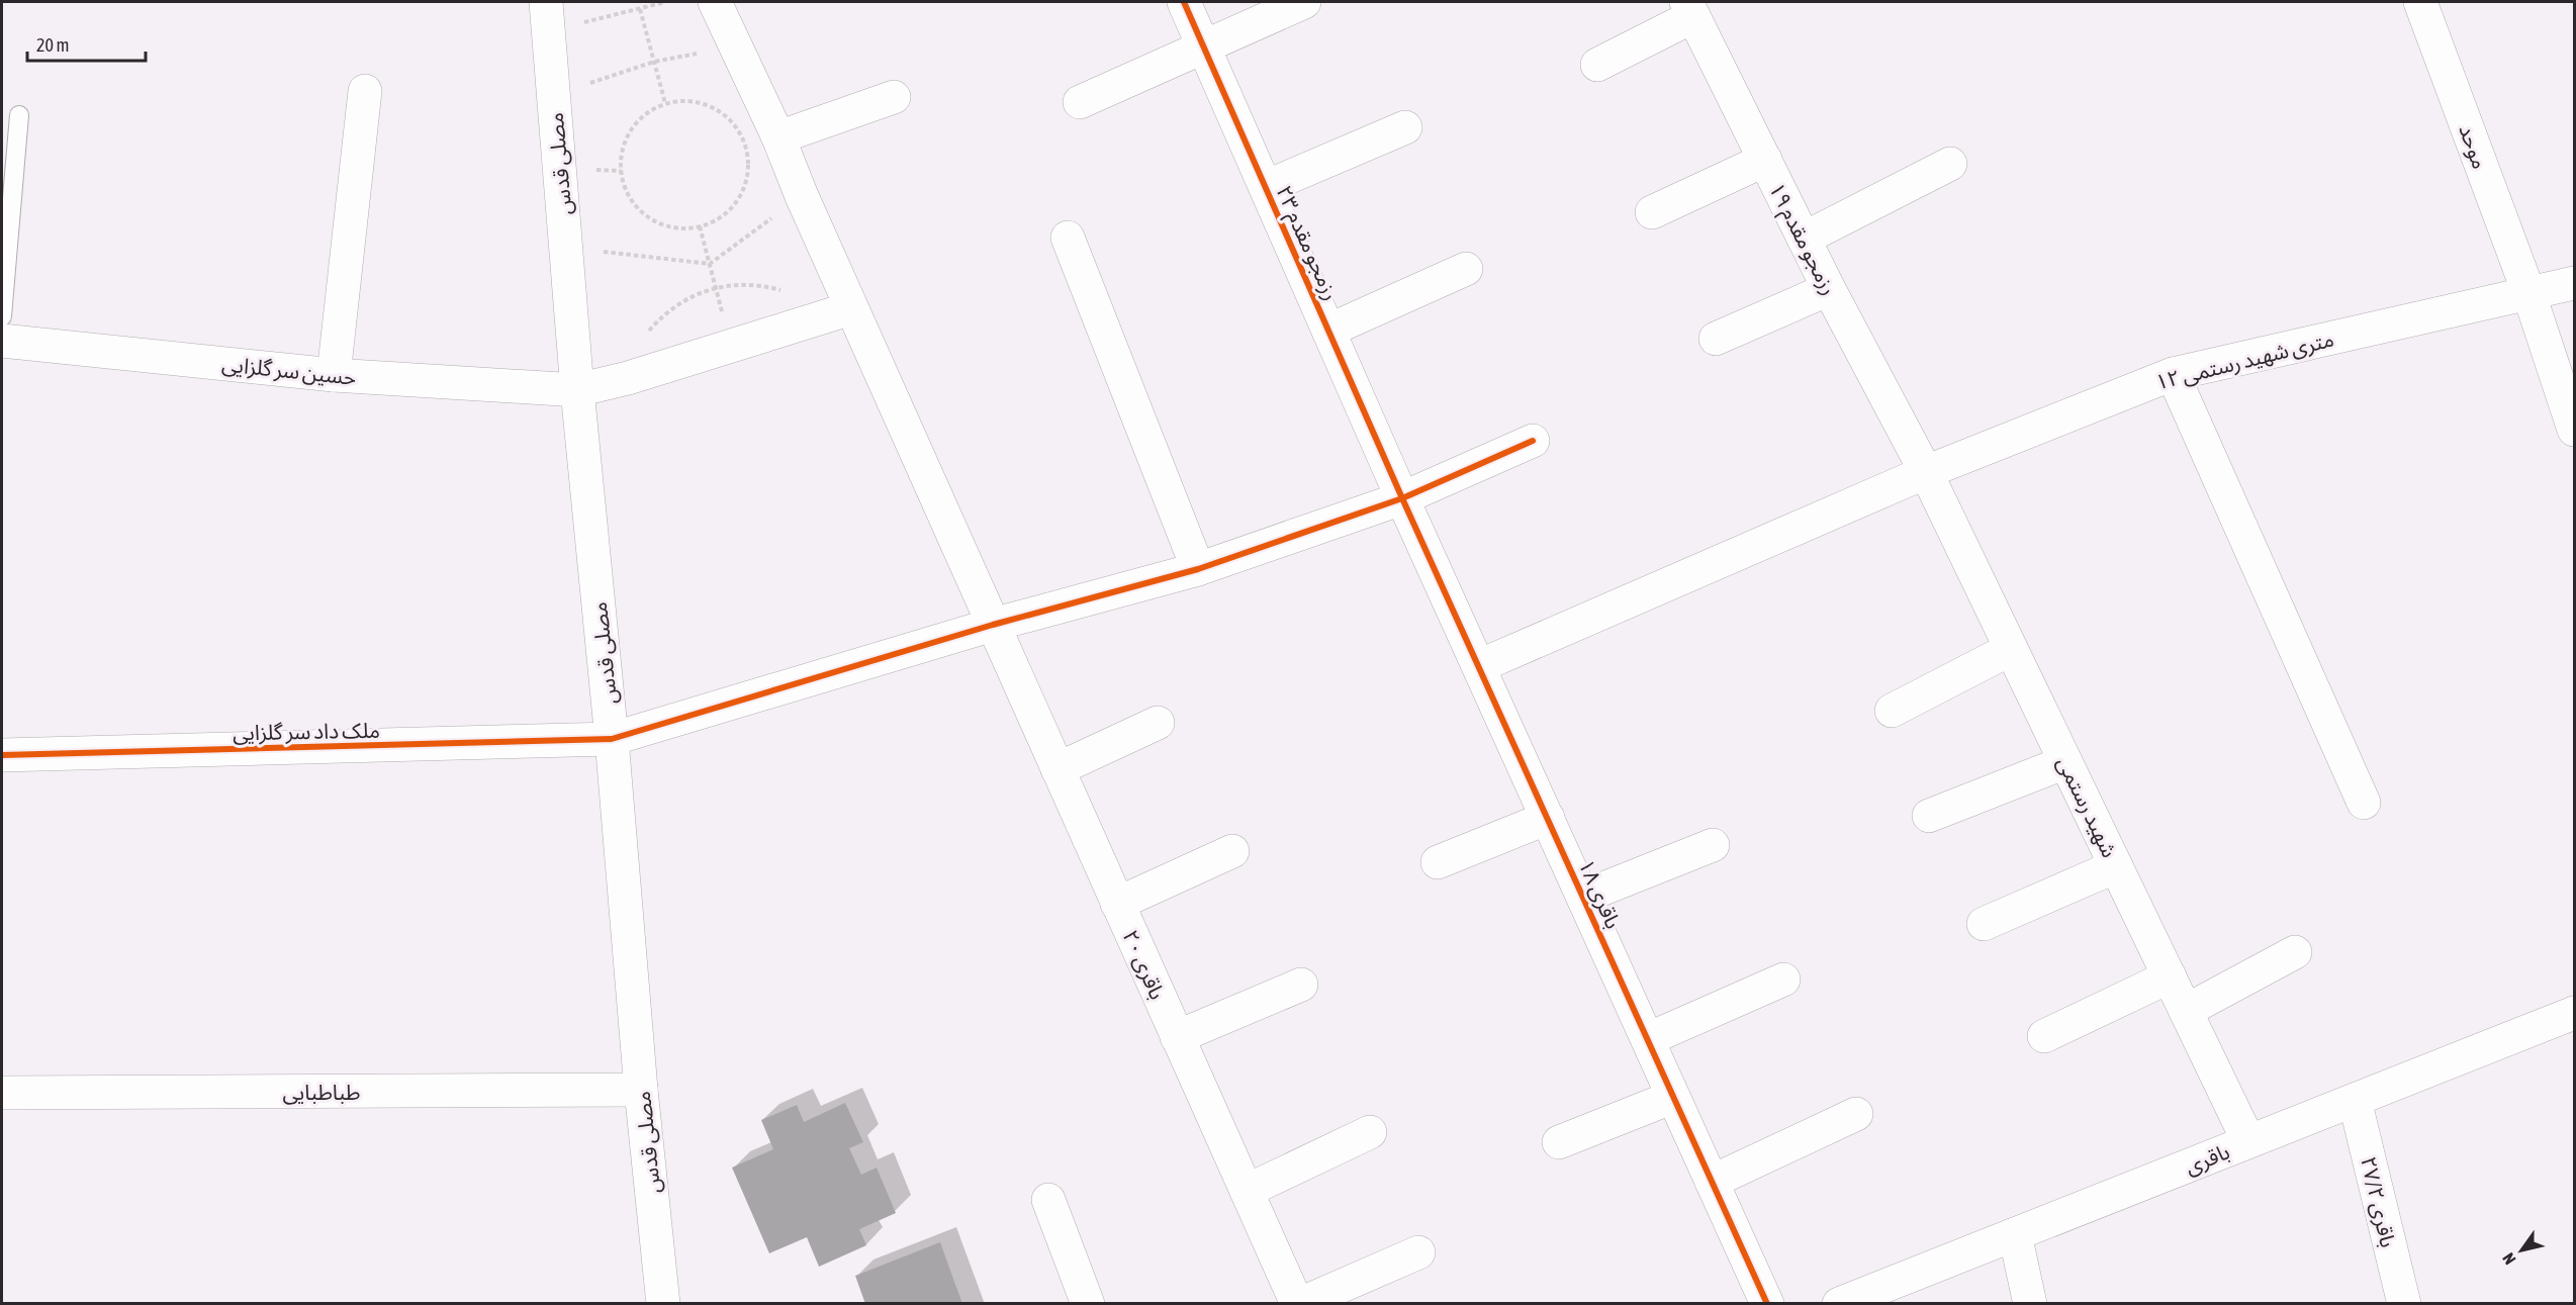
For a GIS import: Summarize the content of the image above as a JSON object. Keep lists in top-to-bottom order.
{
  "streets": {
    "street": [
      "موحد",
      "مصلی قدس",
      "رزمجو مقدم ۱۹",
      "رزمجو مقدم ۲۳",
      "۱۲ متری شهید رستمی",
      "حسین سر گلزایی",
      "ملک داد سر گلزایی",
      "شهید رستمی",
      "باقری ۱۸",
      "باقری ۲۰",
      "طباطبایی",
      "باقری",
      "باقری ۲۷/۲"
    ]
  },
  "crossings": [
    ["موحد", "۱۲ متری شهید رستمی"],
    ["مصلی قدس", "حسین سر گلزایی"],
    ["مصلی قدس", "ملک داد سر گلزایی"],
    ["مصلی قدس", "طباطبایی"],
    ["رزمجو مقدم ۱۹", "۱۲ متری شهید رستمی"],
    ["رزمجو مقدم ۱۹", "شهید رستمی"],
    ["رزمجو مقدم ۲۳", "ملک داد سر گلزایی"],
    ["رزمجو مقدم ۲۳", "باقری ۱۸"],
    ["۱۲ متری شهید رستمی", "شهید رستمی"],
    ["۱۲ متری شهید رستمی", "باقری ۱۸"],
    ["حسین سر گلزایی", "باقری ۲۰"],
    ["ملک داد سر گلزایی", "باقری ۱۸"],
    ["ملک داد سر گلزایی", "باقری ۲۰"],
    ["شهید رستمی", "باقری"],
    ["باقری", "باقری ۲۷/۲"]
  ],
  "scale_bar": "20 m",
  "north": "bottom left"
}
